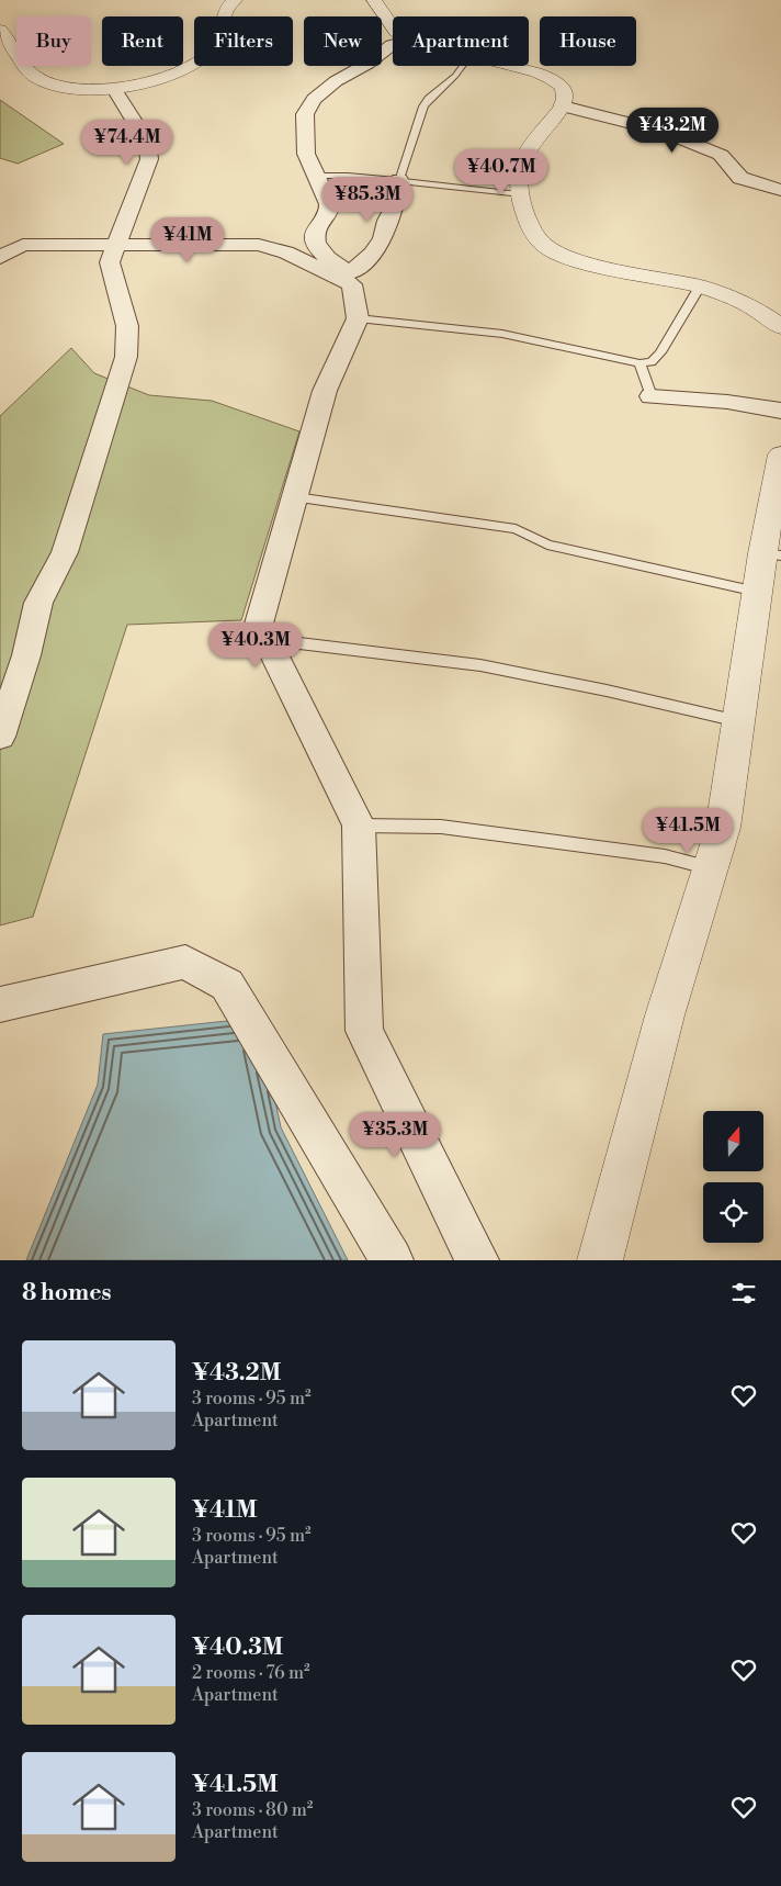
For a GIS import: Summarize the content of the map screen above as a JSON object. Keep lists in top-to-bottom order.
{
  "north": "top",
  "page": {
    "chip": [
      "Buy",
      "Rent",
      "Filters",
      "New",
      "Apartment",
      "House"
    ],
    "price": [
      "¥43.2M",
      "¥74.4M",
      "¥40.7M",
      "¥85.3M",
      "¥41M",
      "¥40.3M",
      "¥41.5M",
      "¥35.3M"
    ],
    "heading": "8 homes",
    "list": [
      {
        "name": "¥43.2M",
        "note": "3 rooms · 95 m² · Apartment"
      },
      {
        "name": "¥41M",
        "note": "3 rooms · 95 m² · Apartment"
      },
      {
        "name": "¥40.3M",
        "note": "2 rooms · 76 m² · Apartment"
      },
      {
        "name": "¥41.5M",
        "note": "3 rooms · 80 m² · Apartment"
      }
    ]
  }
}
